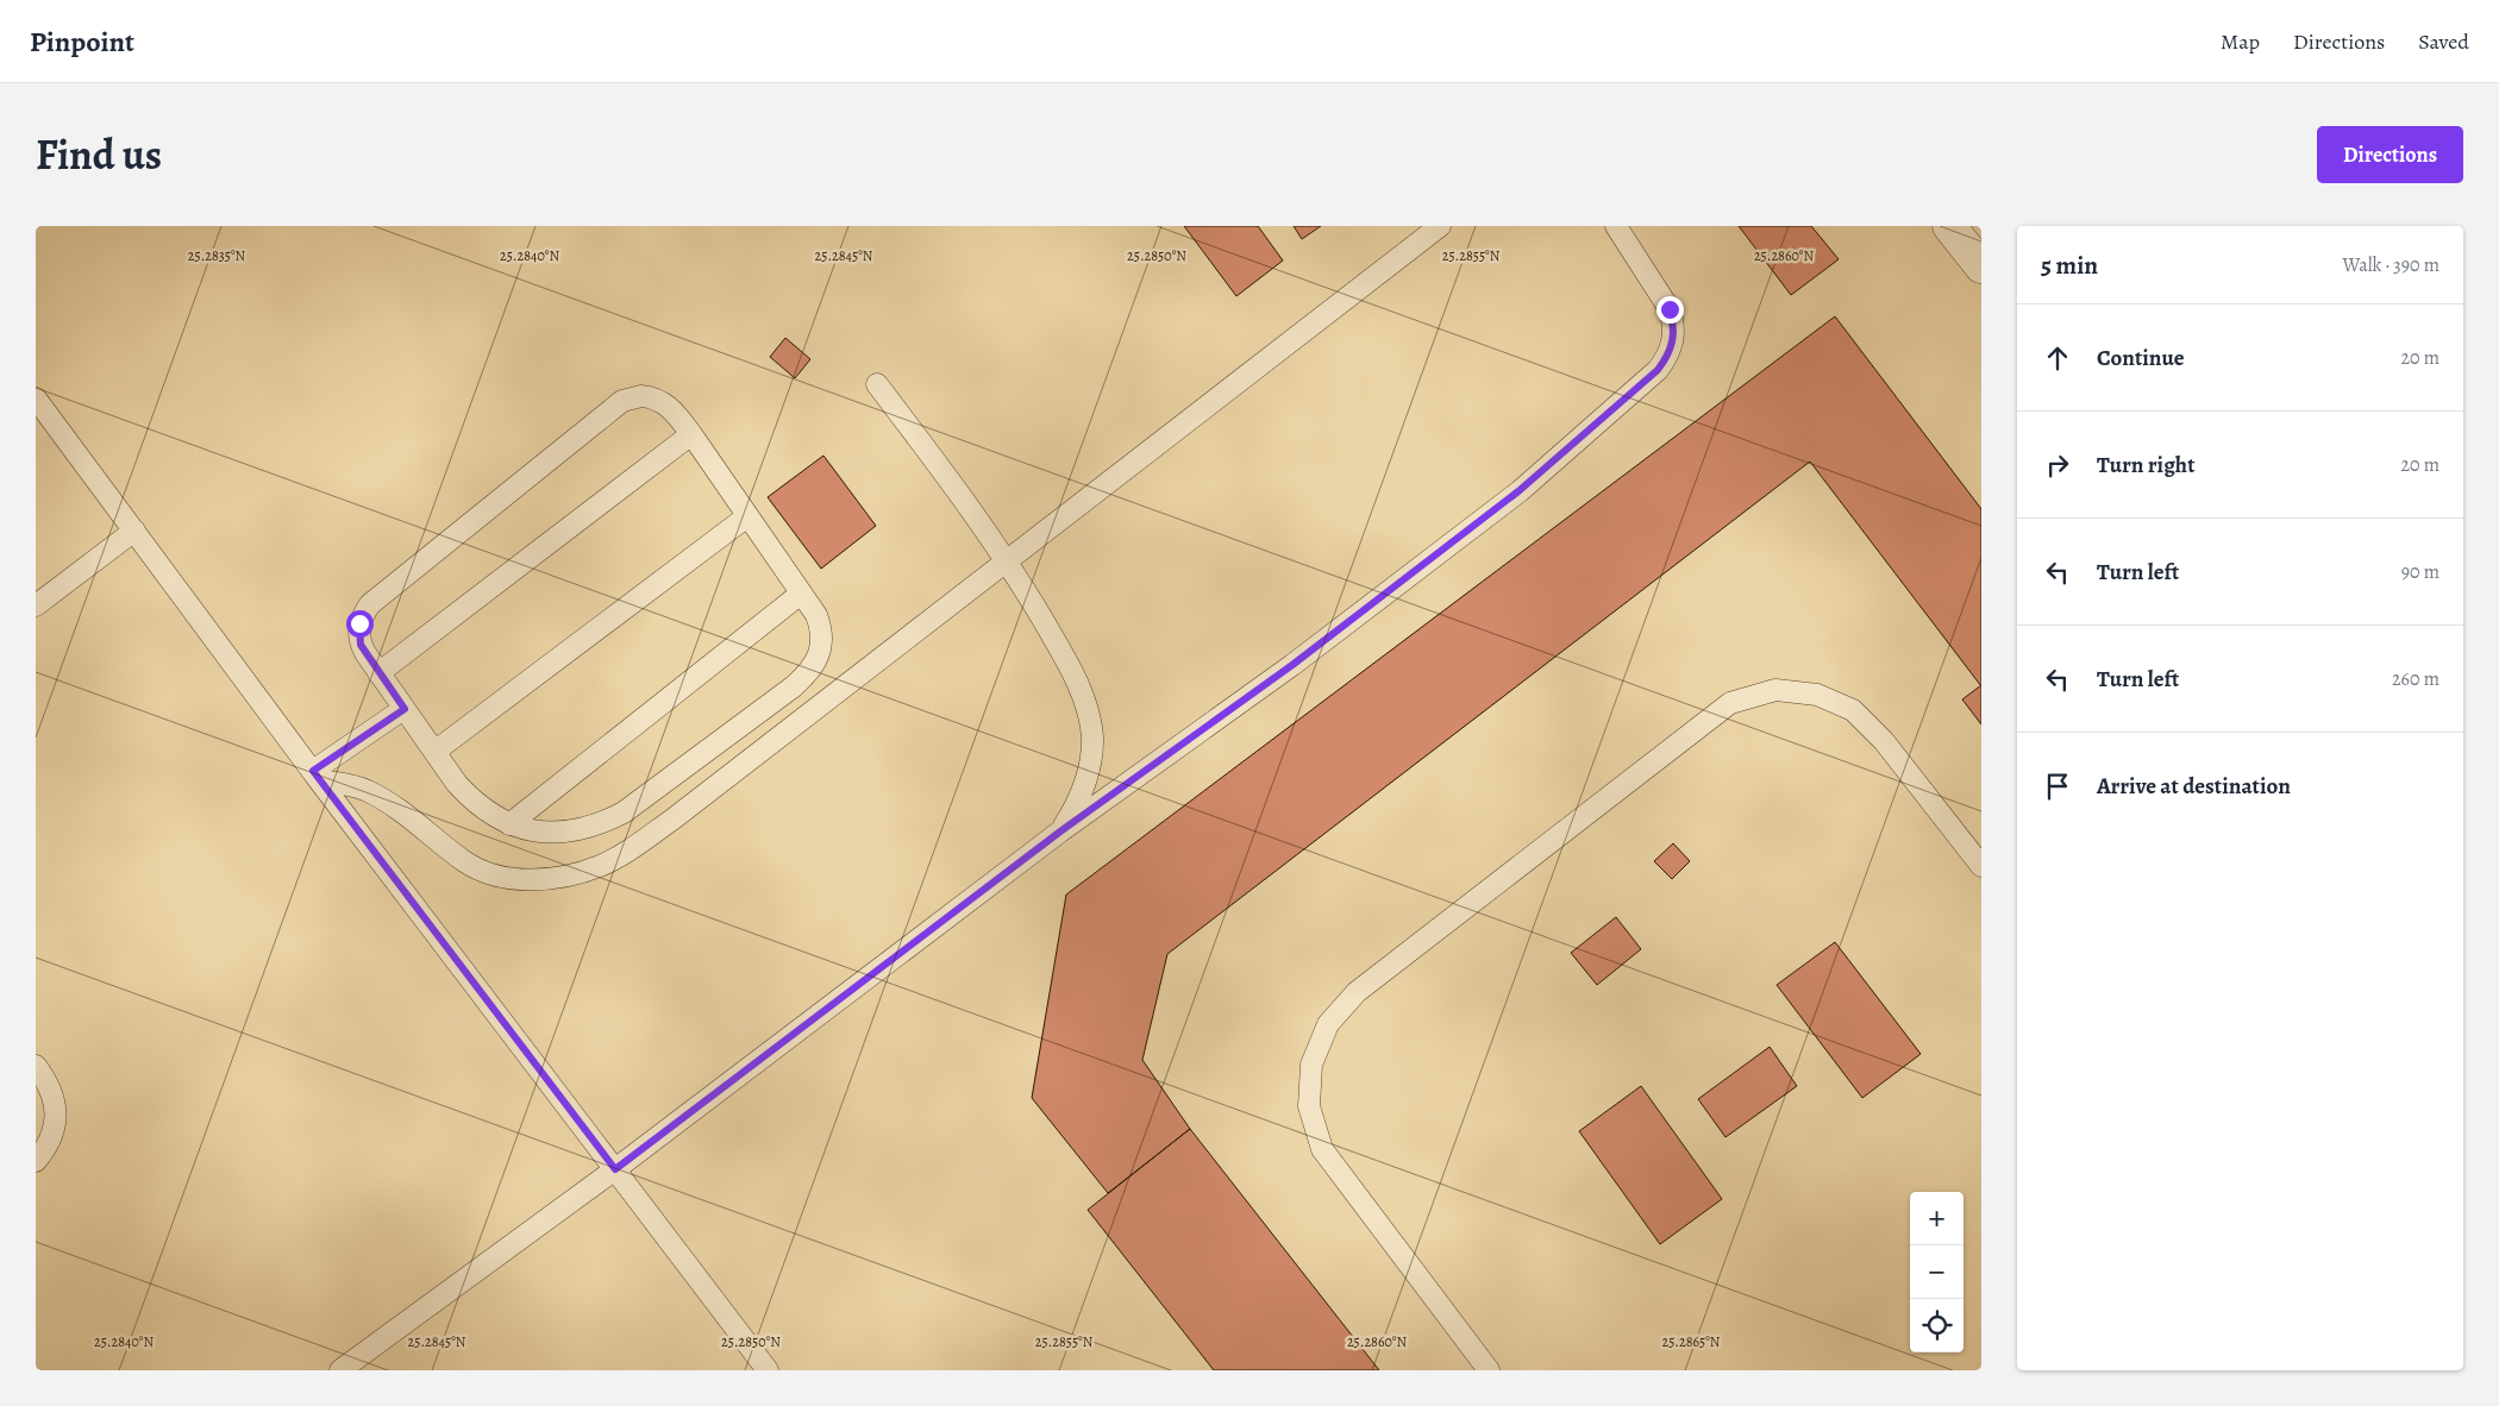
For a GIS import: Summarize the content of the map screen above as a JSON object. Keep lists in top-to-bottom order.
{
  "page": {
    "header": "Pinpoint",
    "nav": ["Map", "Directions", "Saved"],
    "title": "Find us",
    "buttons": "Directions",
    "heading": ["5 min", "Walk · 390 m"],
    "list": [
      ["Continue", "20 m"],
      ["Turn right", "20 m"],
      ["Turn left", "90 m"],
      ["Turn left", "260 m"],
      "Arrive at destination"
    ],
    "map_buttons": ["+", "−"]
  },
  "coordinates": [
    "25.2835°N",
    "25.2840°N",
    "25.2845°N",
    "25.2850°N",
    "25.2855°N",
    "25.2860°N",
    "25.2865°N"
  ]
}
